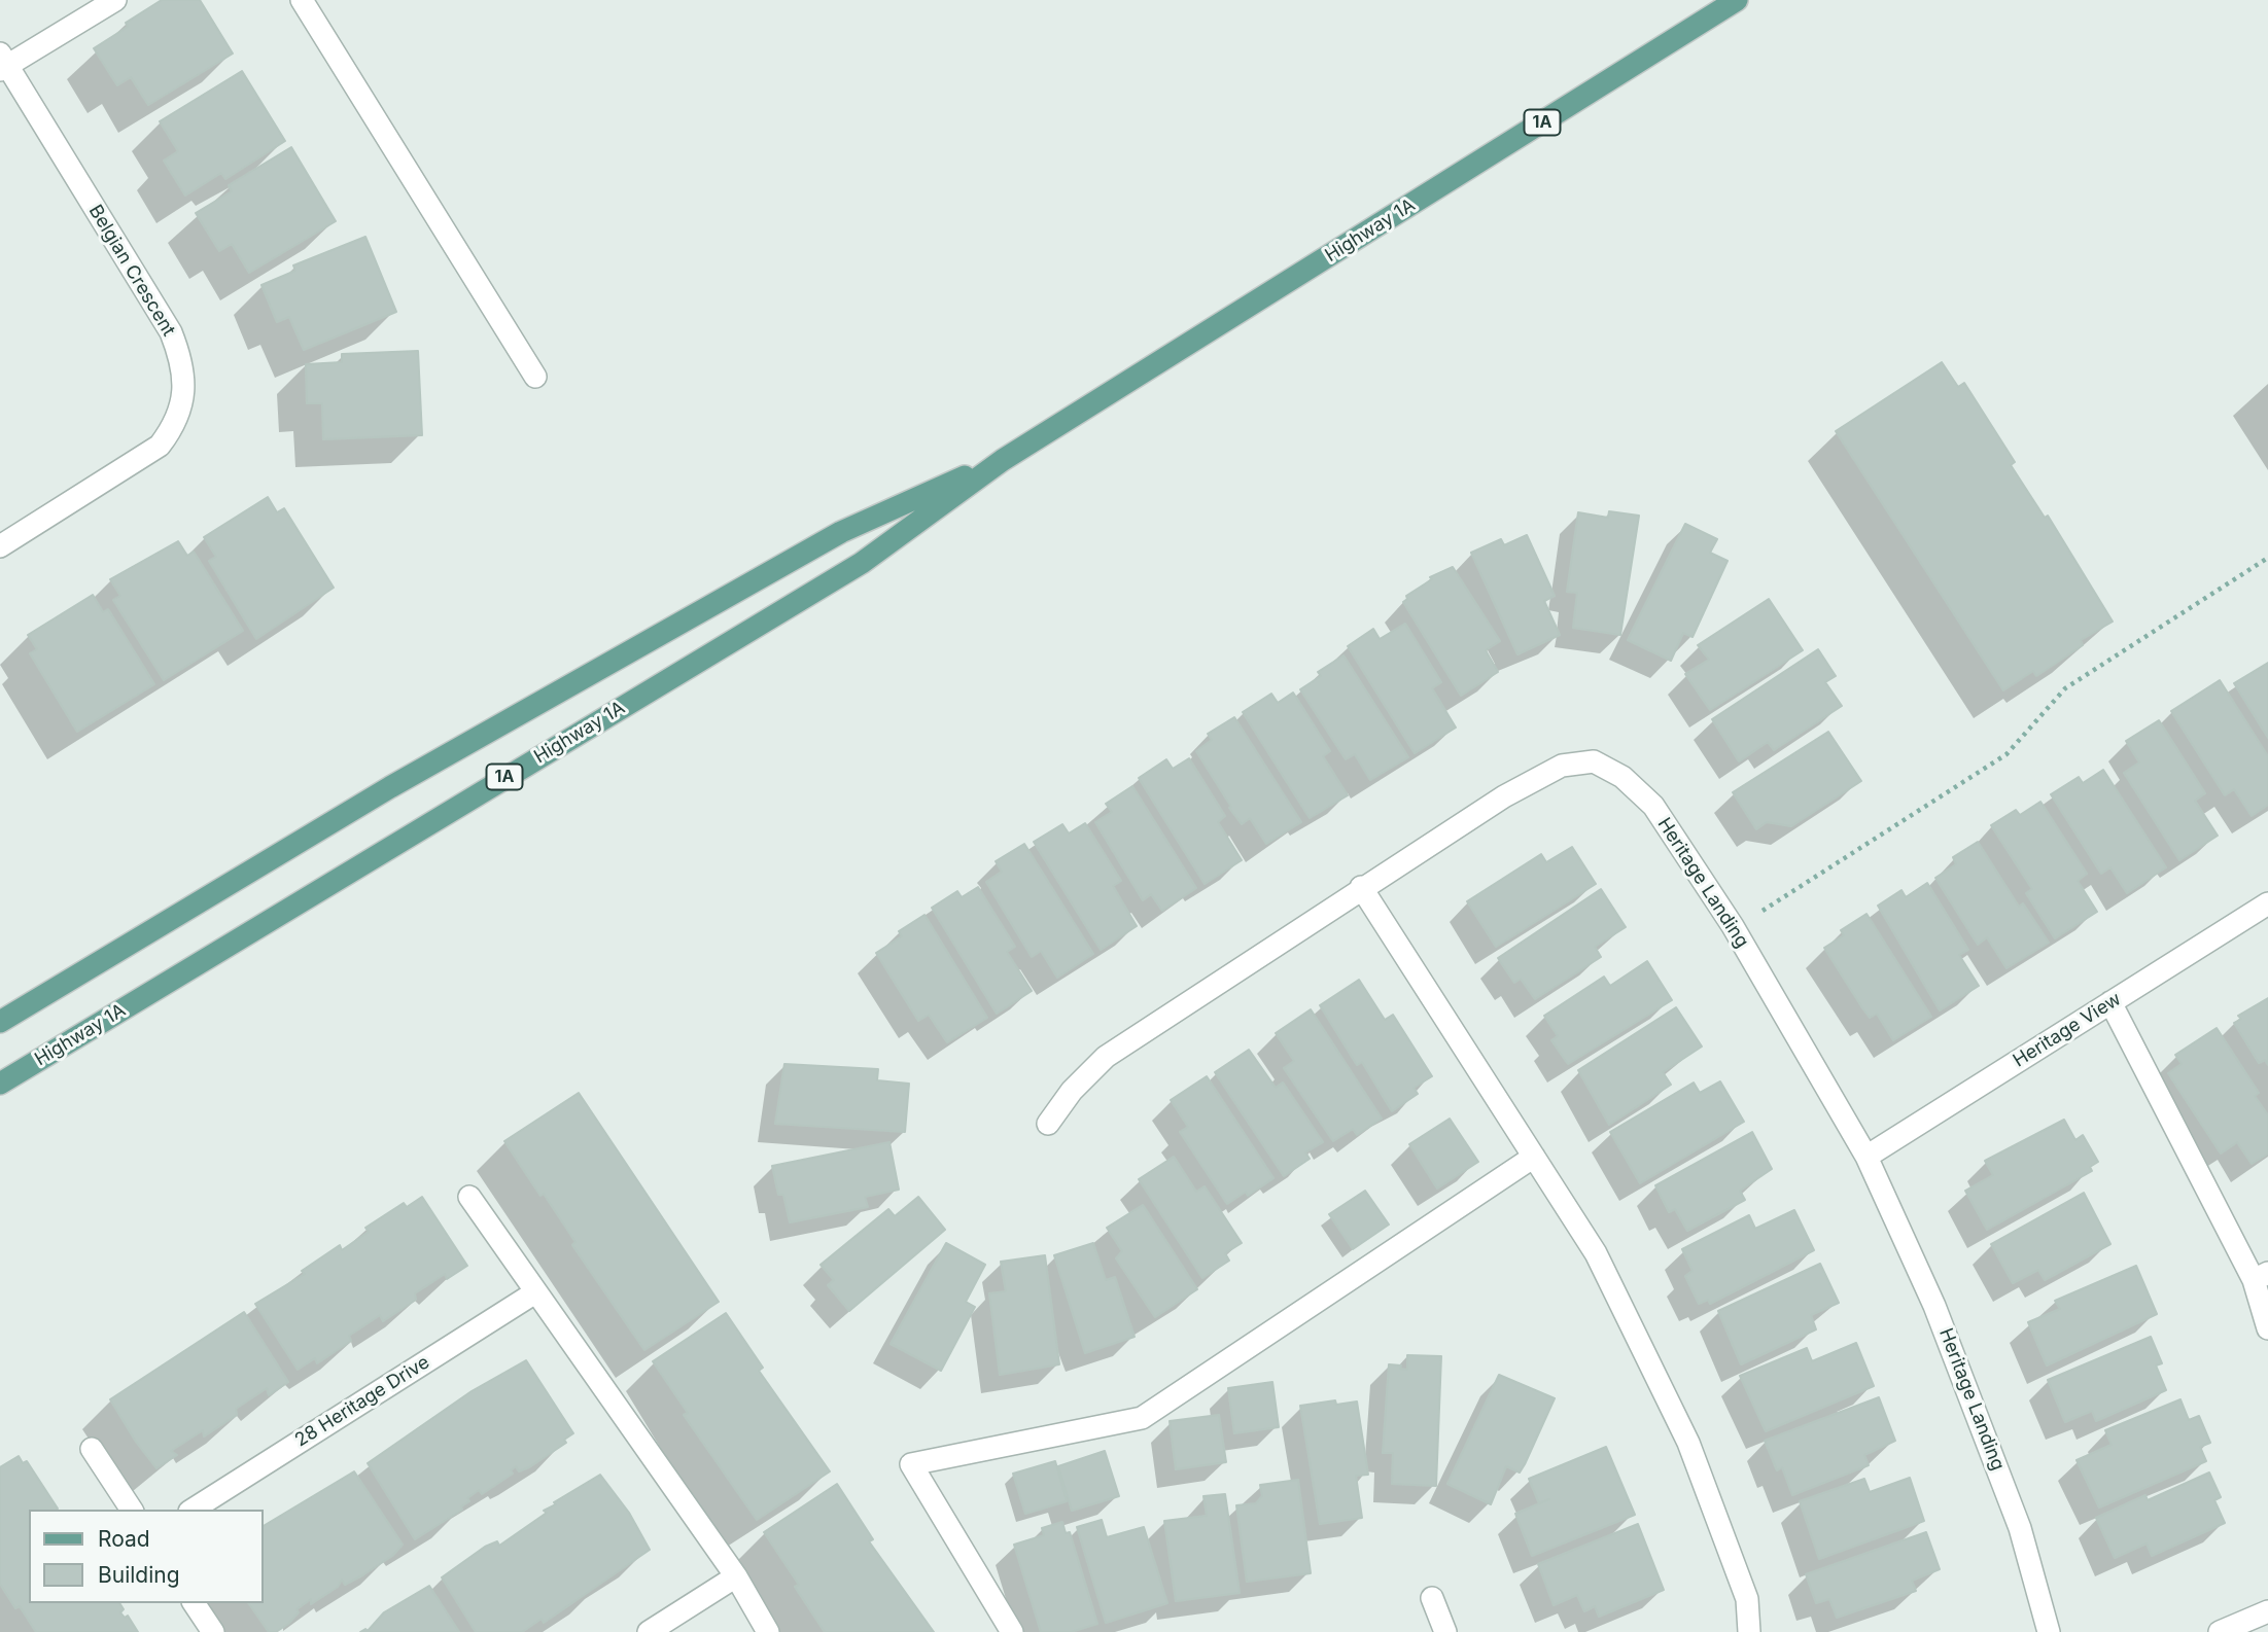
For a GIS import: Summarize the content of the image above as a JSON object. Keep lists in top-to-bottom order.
{
  "streets": {
    "main road": ["1A", "Highway 1A"],
    "street": [
      "Belgian Crescent",
      "Heritage Landing",
      "Heritage View",
      "28 Heritage Drive"
    ]
  },
  "crossings": [
    ["Heritage Landing", "Heritage View"]
  ],
  "legend": ["Road", "Building"]
}
